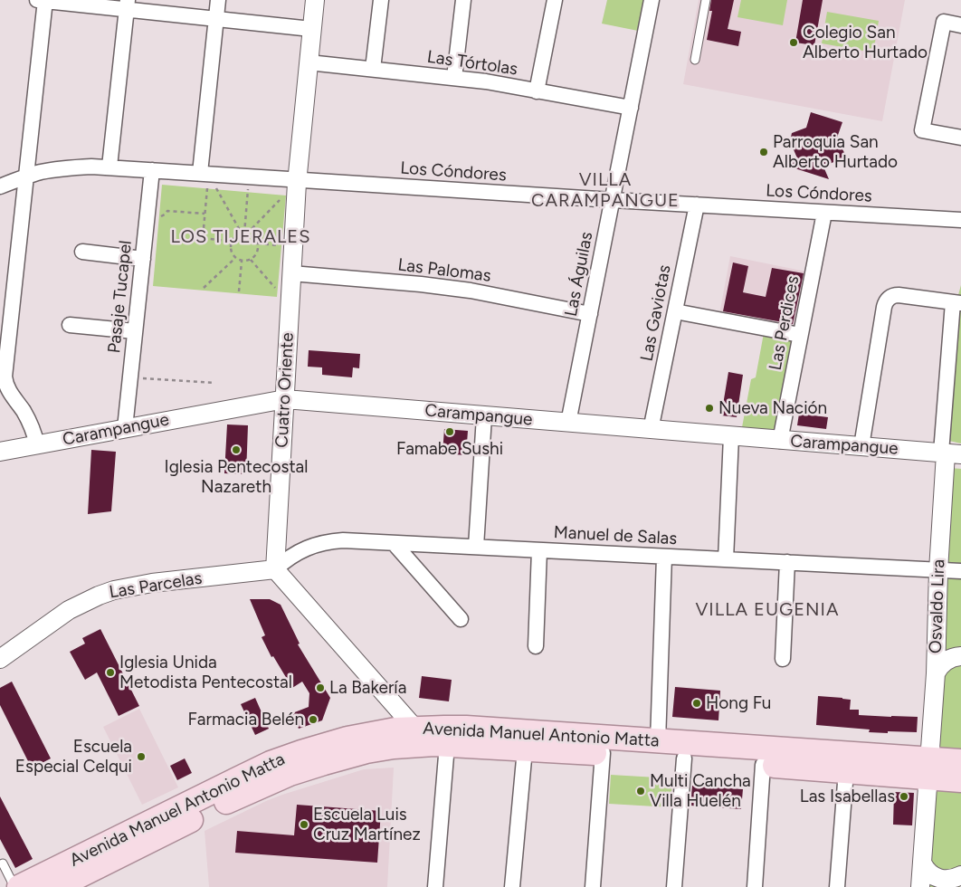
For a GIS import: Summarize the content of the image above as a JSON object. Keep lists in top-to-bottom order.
{
  "streets": {
    "main road": ["Avenida Manuel Antonio Matta"],
    "street": [
      "Las Tórtolas",
      "Los Cóndores",
      "Las Palomas",
      "Las Águilas",
      "Pasaje Tucapel",
      "Las Gaviotas",
      "Las Perdices",
      "Cuatro Oriente",
      "Carampangue",
      "Manuel de Salas",
      "Las Parcelas",
      "Osvaldo Lira"
    ]
  },
  "crossings": [
    ["Las Tórtolas", "Las Águilas"],
    ["Las Tórtolas", "Cuatro Oriente"],
    ["Los Cóndores", "Las Águilas"],
    ["Los Cóndores", "Pasaje Tucapel"],
    ["Los Cóndores", "Las Gaviotas"],
    ["Los Cóndores", "Las Perdices"],
    ["Los Cóndores", "Cuatro Oriente"],
    ["Las Palomas", "Las Águilas"],
    ["Las Palomas", "Cuatro Oriente"],
    ["Las Águilas", "Carampangue"],
    ["Pasaje Tucapel", "Carampangue"],
    ["Las Gaviotas", "Carampangue"],
    ["Las Perdices", "Carampangue"],
    ["Cuatro Oriente", "Carampangue"],
    ["Cuatro Oriente", "Manuel de Salas"],
    ["Cuatro Oriente", "Las Parcelas"],
    ["Carampangue", "Osvaldo Lira"],
    ["Manuel de Salas", "Las Parcelas"],
    ["Manuel de Salas", "Osvaldo Lira"],
    ["Osvaldo Lira", "Avenida Manuel Antonio Matta"]
  ],
  "districts": ["VILLA CARAMPANGUE", "LOS TIJERALES", "VILLA EUGENIA"],
  "places": [
    "Colegio San Alberto Hurtado",
    "Parroquia San Alberto Hurtado",
    "Nueva Nación",
    "Famabe Sushi",
    "Iglesia Pentecostal Nazareth",
    "Iglesia Unida Metodista Pentecostal",
    "La Bakería",
    "Hong Fu",
    "Farmacia Belén",
    "Escuela Especial Celqui",
    "Multi Cancha Villa Huelén",
    "Las Isabellas",
    "Escuela Luis Cruz Martínez"
  ]
}
